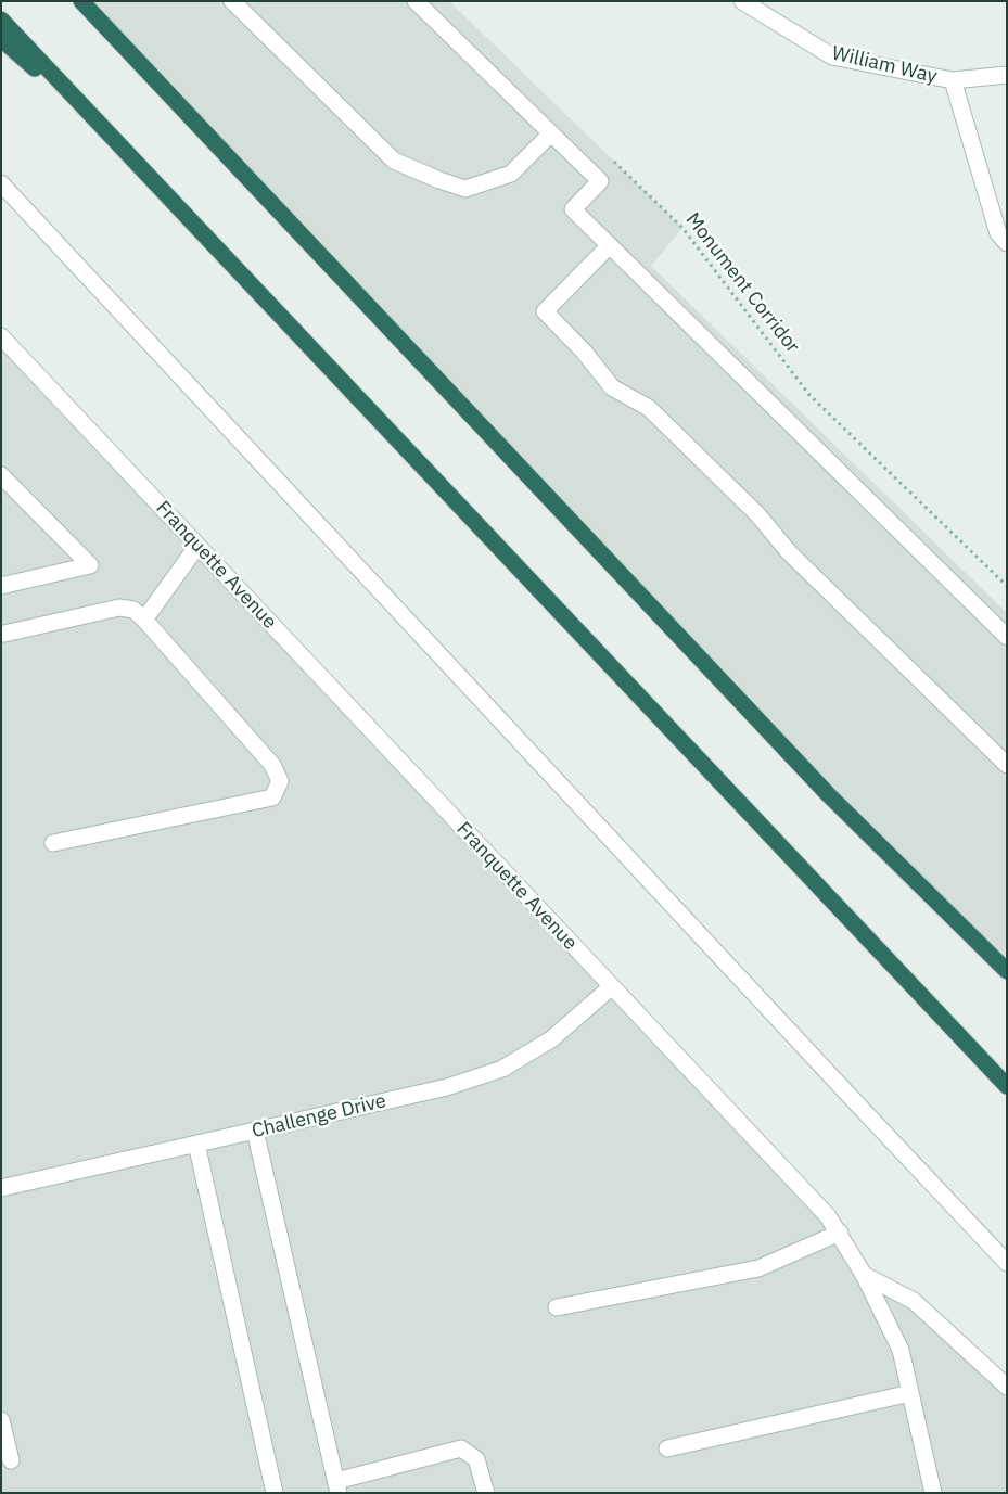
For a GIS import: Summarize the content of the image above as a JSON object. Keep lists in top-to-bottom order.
{
  "streets": {
    "street": ["William Way", "Franquette Avenue", "Challenge Drive"],
    "path": ["Monument Corridor"]
  },
  "crossings": [
    ["Franquette Avenue", "Challenge Drive"]
  ]
}
